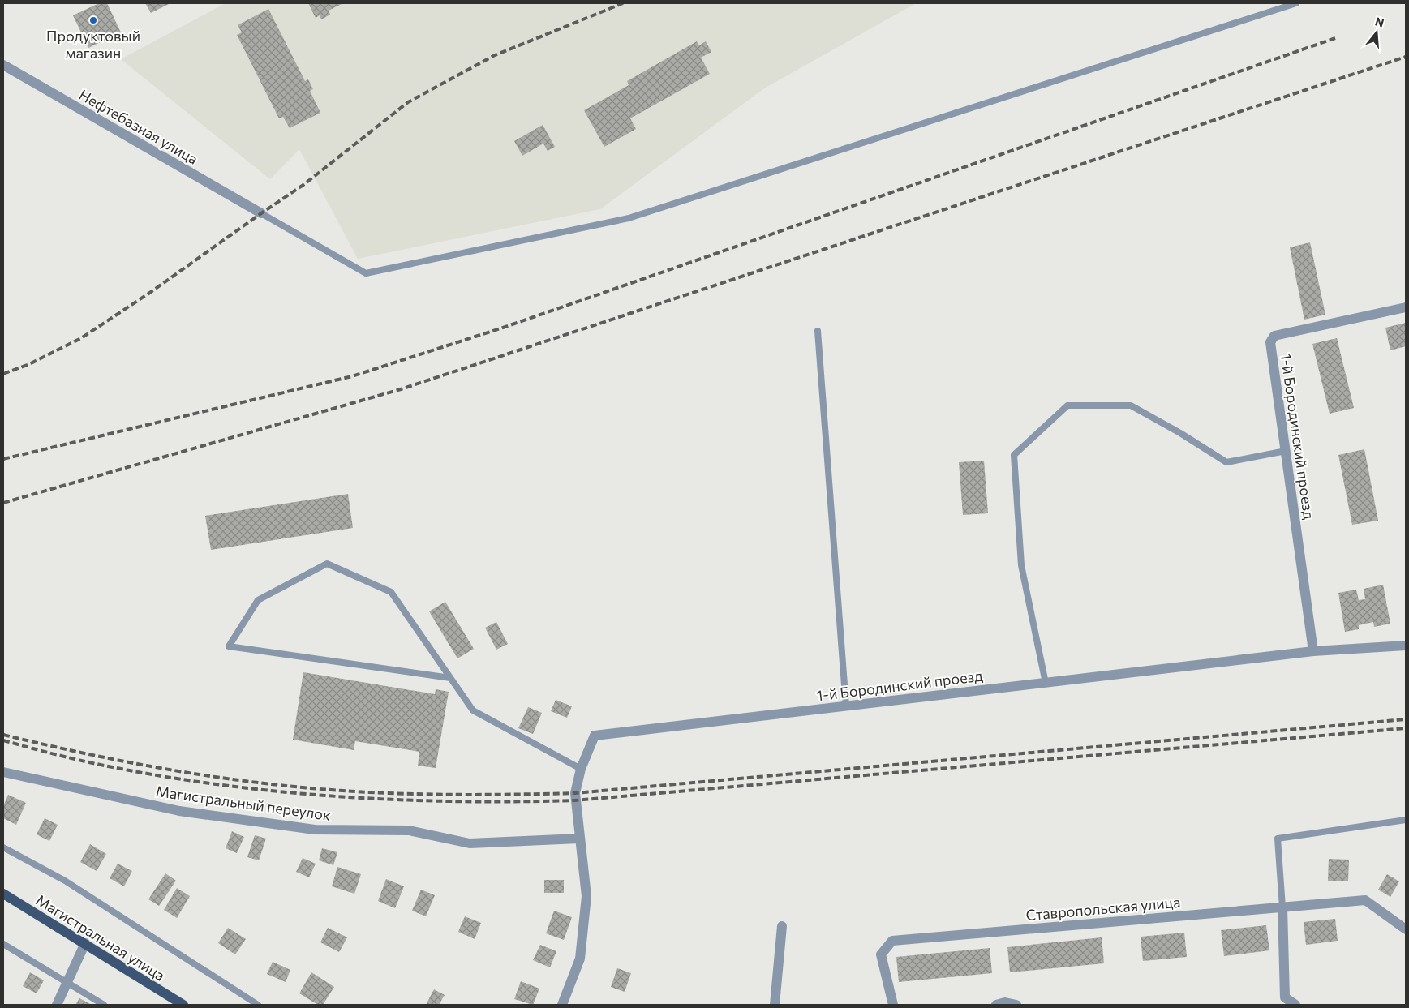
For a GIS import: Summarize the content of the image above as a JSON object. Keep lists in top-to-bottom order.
{
  "streets": {
    "main road": ["Магистральная улица"],
    "street": [
      "Нефтебазная улица",
      "1-й Бородинский проезд",
      "Магистральный переулок",
      "Ставропольская улица"
    ]
  },
  "crossings": [
    ["1-й Бородинский проезд", "Магистральный переулок"]
  ],
  "places": ["Продуктовый магазин"],
  "north": "top"
}
